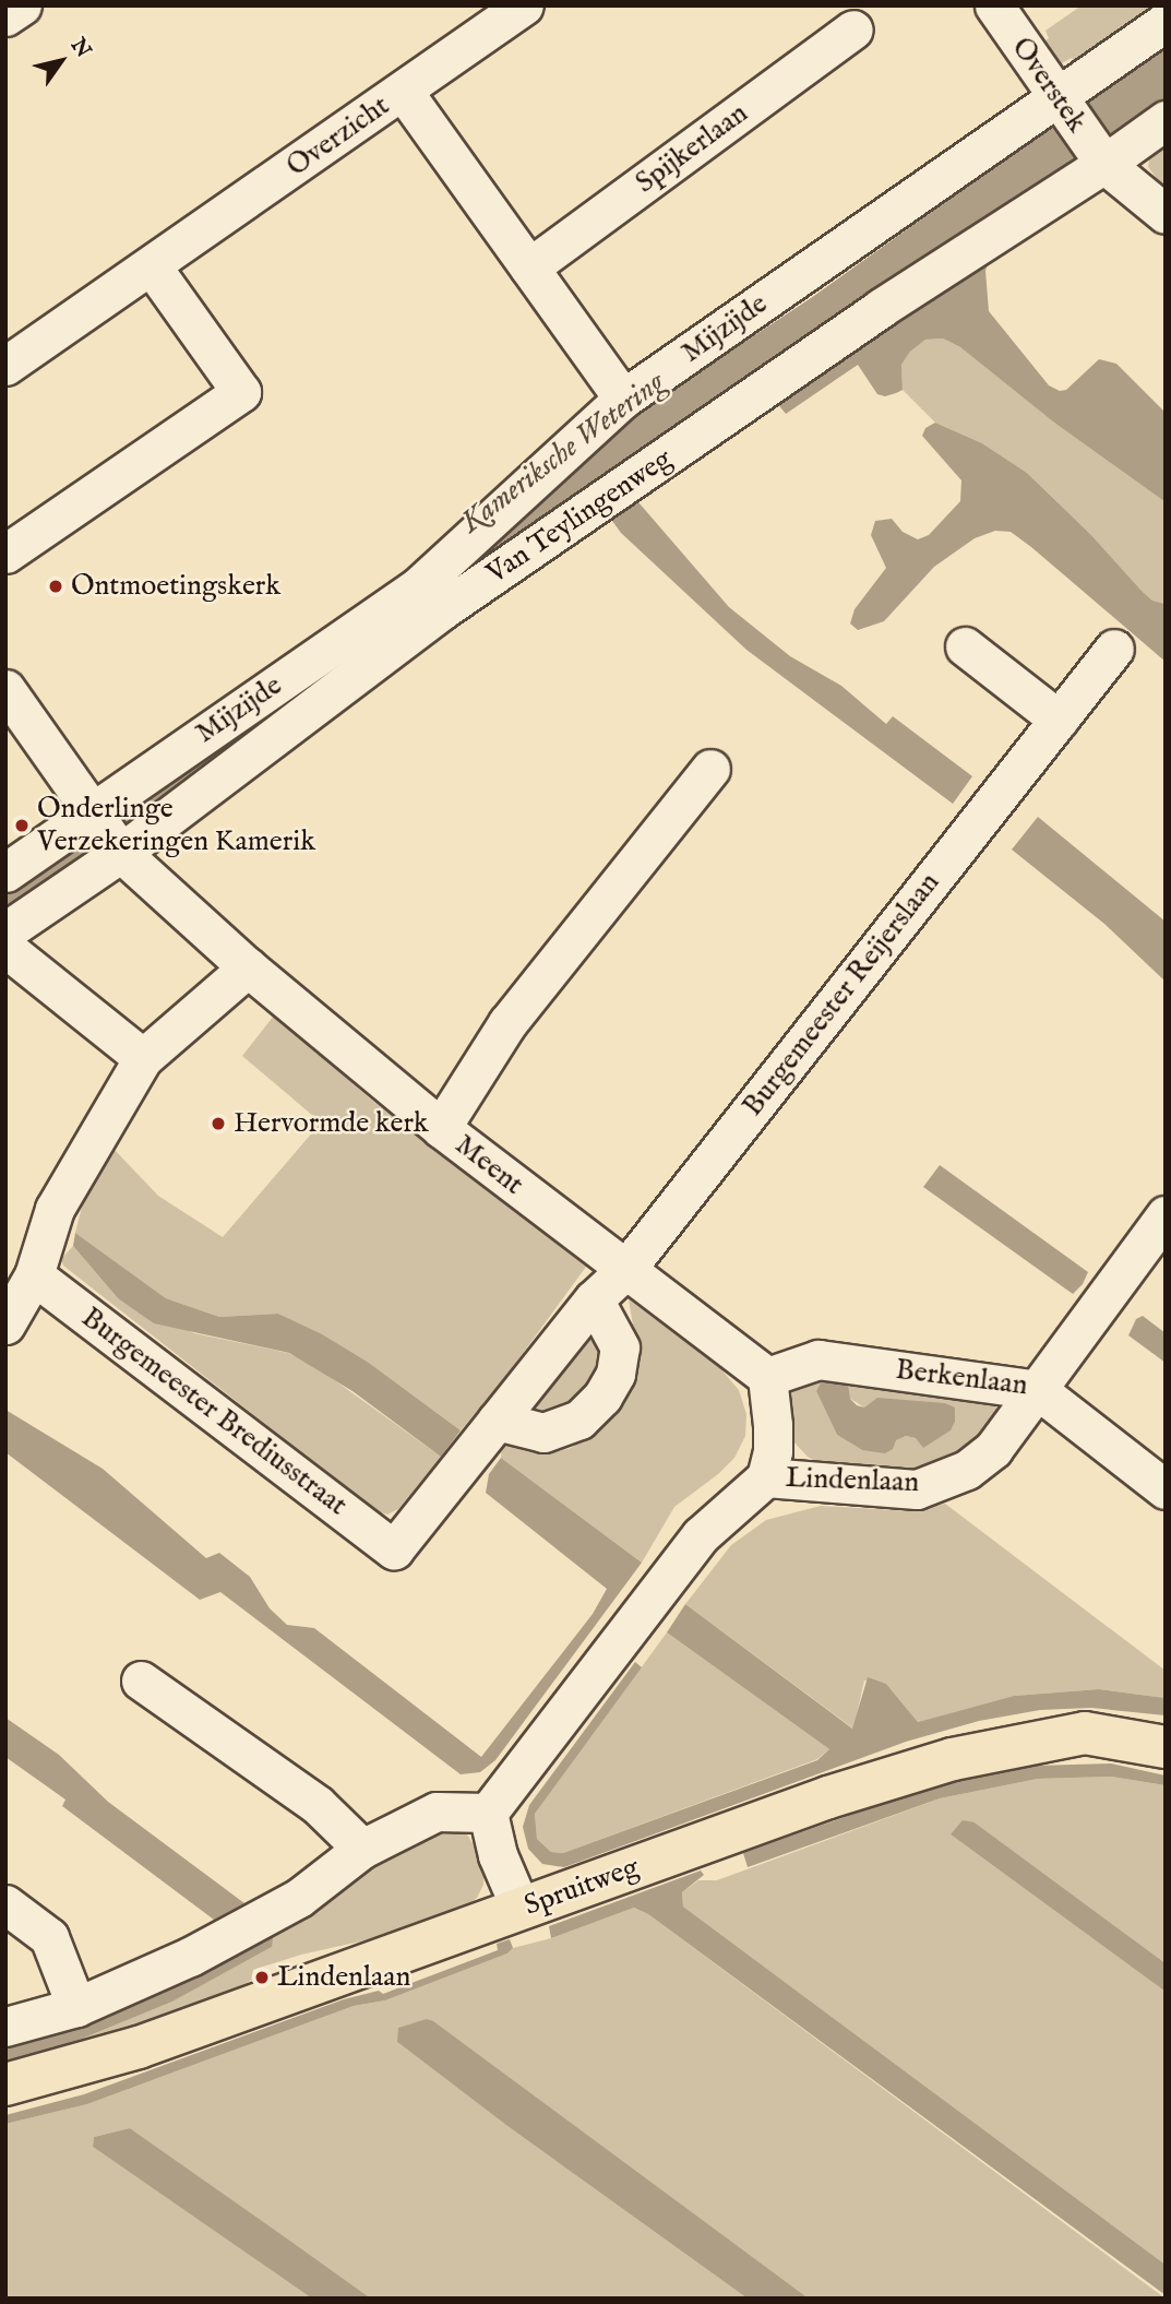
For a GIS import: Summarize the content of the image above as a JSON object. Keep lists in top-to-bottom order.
{
  "streets": {
    "main road": ["Spruitweg"],
    "street": [
      "Overstek",
      "Overzicht",
      "Spijkerlaan",
      "Mijzijde",
      "Van Teylingenweg",
      "Burgemeester Reijerslaan",
      "Meent",
      "Berkenlaan",
      "Burgemeester Brediusstraat",
      "Lindenlaan"
    ]
  },
  "crossings": [
    ["Overstek", "Mijzijde"],
    ["Overstek", "Van Teylingenweg"],
    ["Mijzijde", "Van Teylingenweg"],
    ["Mijzijde", "Meent"],
    ["Van Teylingenweg", "Meent"],
    ["Burgemeester Reijerslaan", "Meent"],
    ["Burgemeester Reijerslaan", "Burgemeester Brediusstraat"],
    ["Meent", "Berkenlaan"],
    ["Meent", "Lindenlaan"],
    ["Berkenlaan", "Lindenlaan"]
  ],
  "water": ["Kameriksche Wetering"],
  "places": [
    "Ontmoetingskerk",
    "Onderlinge Verzekeringen Kamerik",
    "Hervormde kerk",
    "Lindenlaan"
  ],
  "north": "top right"
}
